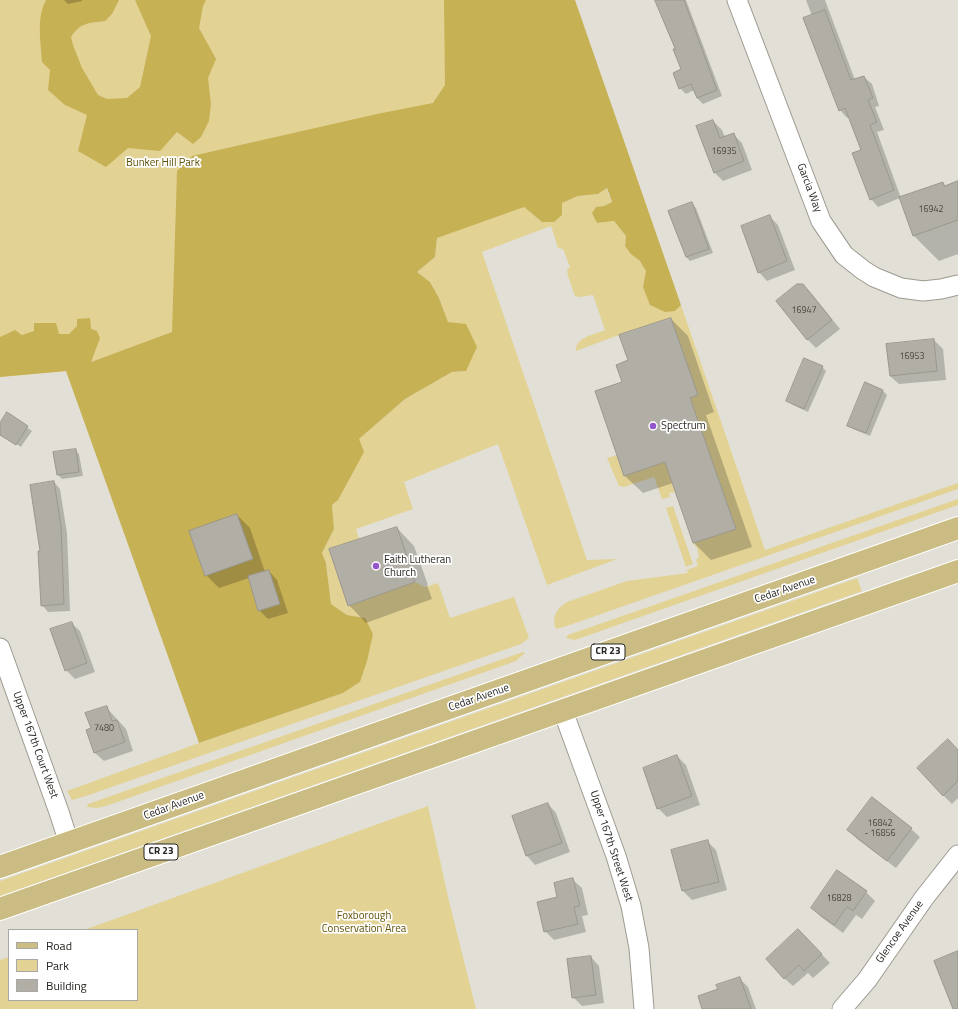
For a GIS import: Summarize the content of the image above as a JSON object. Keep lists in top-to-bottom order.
{
  "streets": {
    "main road": ["Cedar Avenue", "CR 23"],
    "street": [
      "Garcia Way",
      "Upper 167th Court West",
      "Upper 167th Street West",
      "Glencoe Avenue"
    ]
  },
  "crossings": [
    ["Cedar Avenue", "Upper 167th Court West"],
    ["CR 23", "Upper 167th Street West"]
  ],
  "parks": ["Bunker Hill Park", "Foxborough Conservation Area"],
  "places": ["Spectrum", "Faith Lutheran Church"],
  "house_numbers": [
    "16935",
    "16942",
    "16947",
    "16953",
    "7480",
    "16842 - 16856",
    "16828"
  ],
  "legend": ["Road", "Park", "Building"]
}
